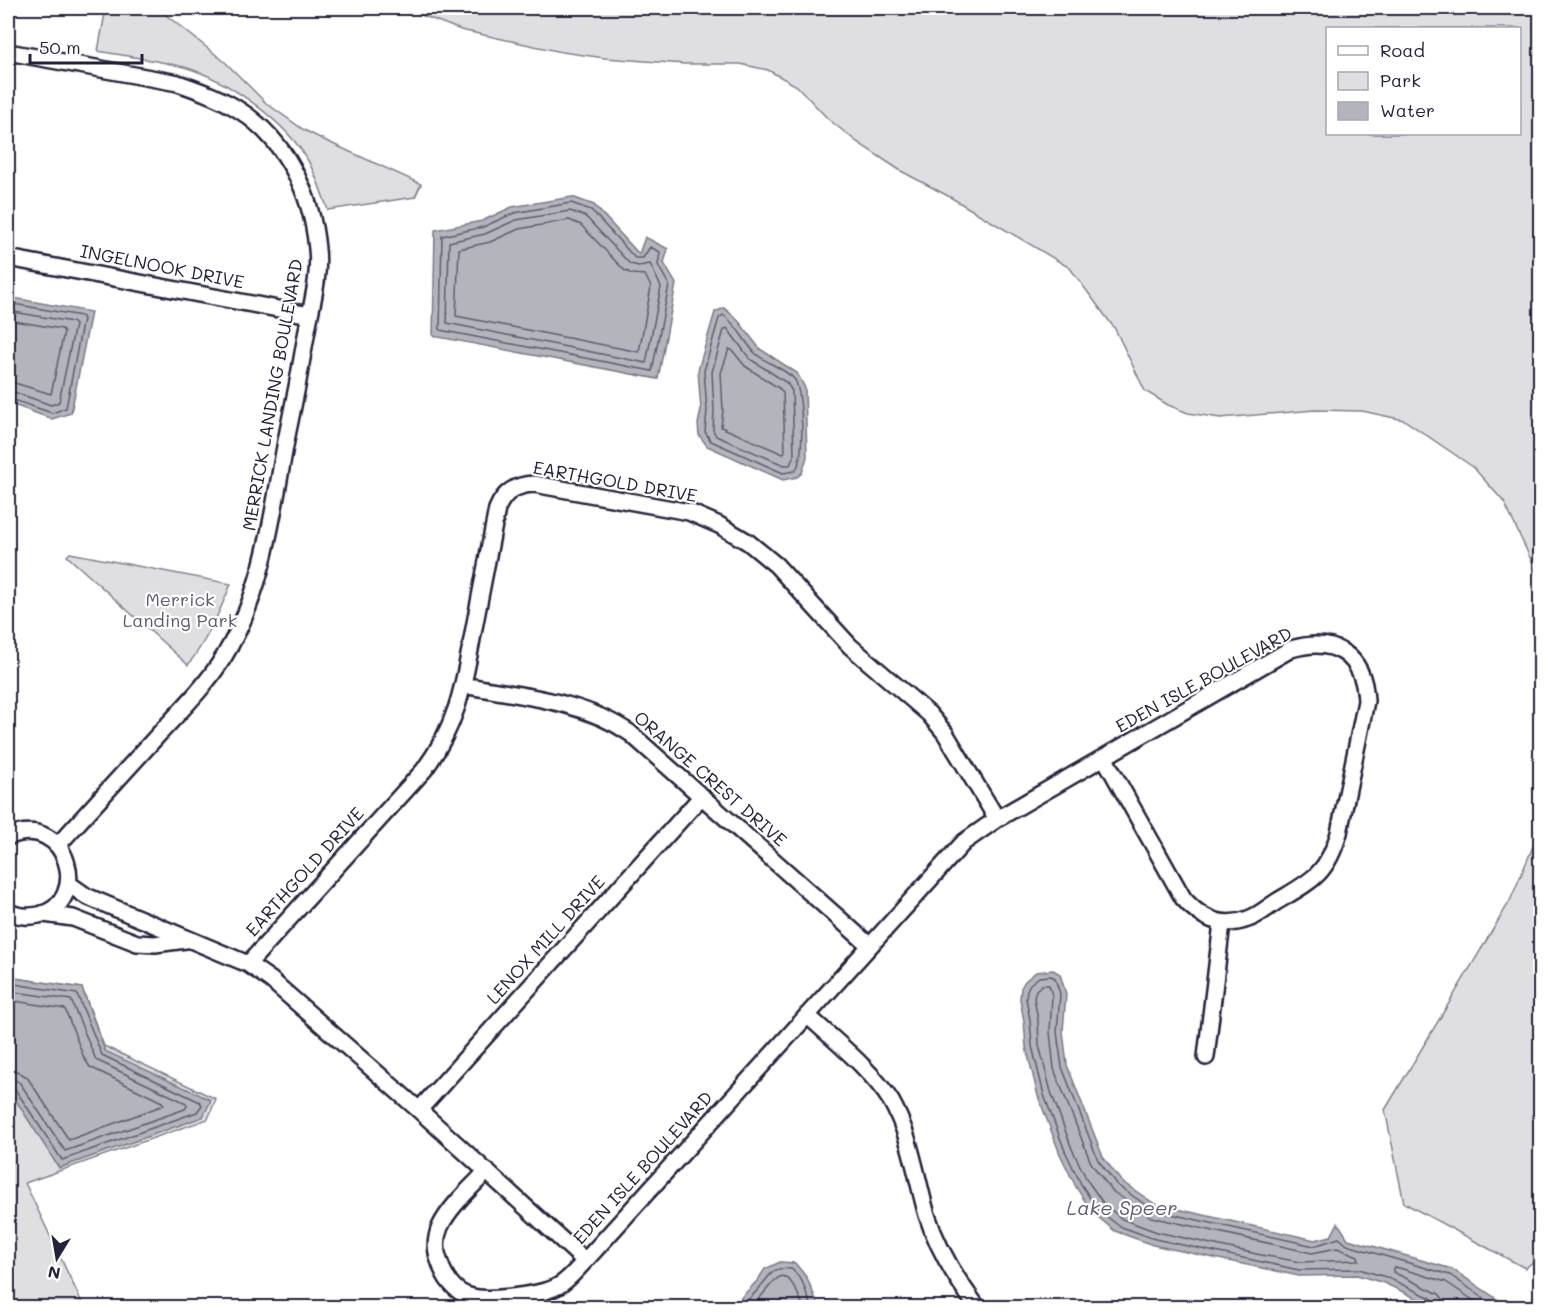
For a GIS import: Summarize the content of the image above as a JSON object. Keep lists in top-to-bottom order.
{
  "streets": {
    "street": [
      "INGELNOOK DRIVE",
      "MERRICK LANDING BOULEVARD",
      "EARTHGOLD DRIVE",
      "EDEN ISLE BOULEVARD",
      "ORANGE CREST DRIVE",
      "LENOX MILL DRIVE"
    ]
  },
  "crossings": [
    ["INGELNOOK DRIVE", "MERRICK LANDING BOULEVARD"],
    ["EARTHGOLD DRIVE", "EDEN ISLE BOULEVARD"],
    ["EARTHGOLD DRIVE", "ORANGE CREST DRIVE"],
    ["EDEN ISLE BOULEVARD", "ORANGE CREST DRIVE"],
    ["EDEN ISLE BOULEVARD", "LENOX MILL DRIVE"],
    ["ORANGE CREST DRIVE", "LENOX MILL DRIVE"]
  ],
  "water": ["Lake Speer"],
  "parks": ["Merrick Landing Park"],
  "legend": ["Road", "Park", "Water"],
  "scale_bar": "50 m",
  "north": "bottom"
}
